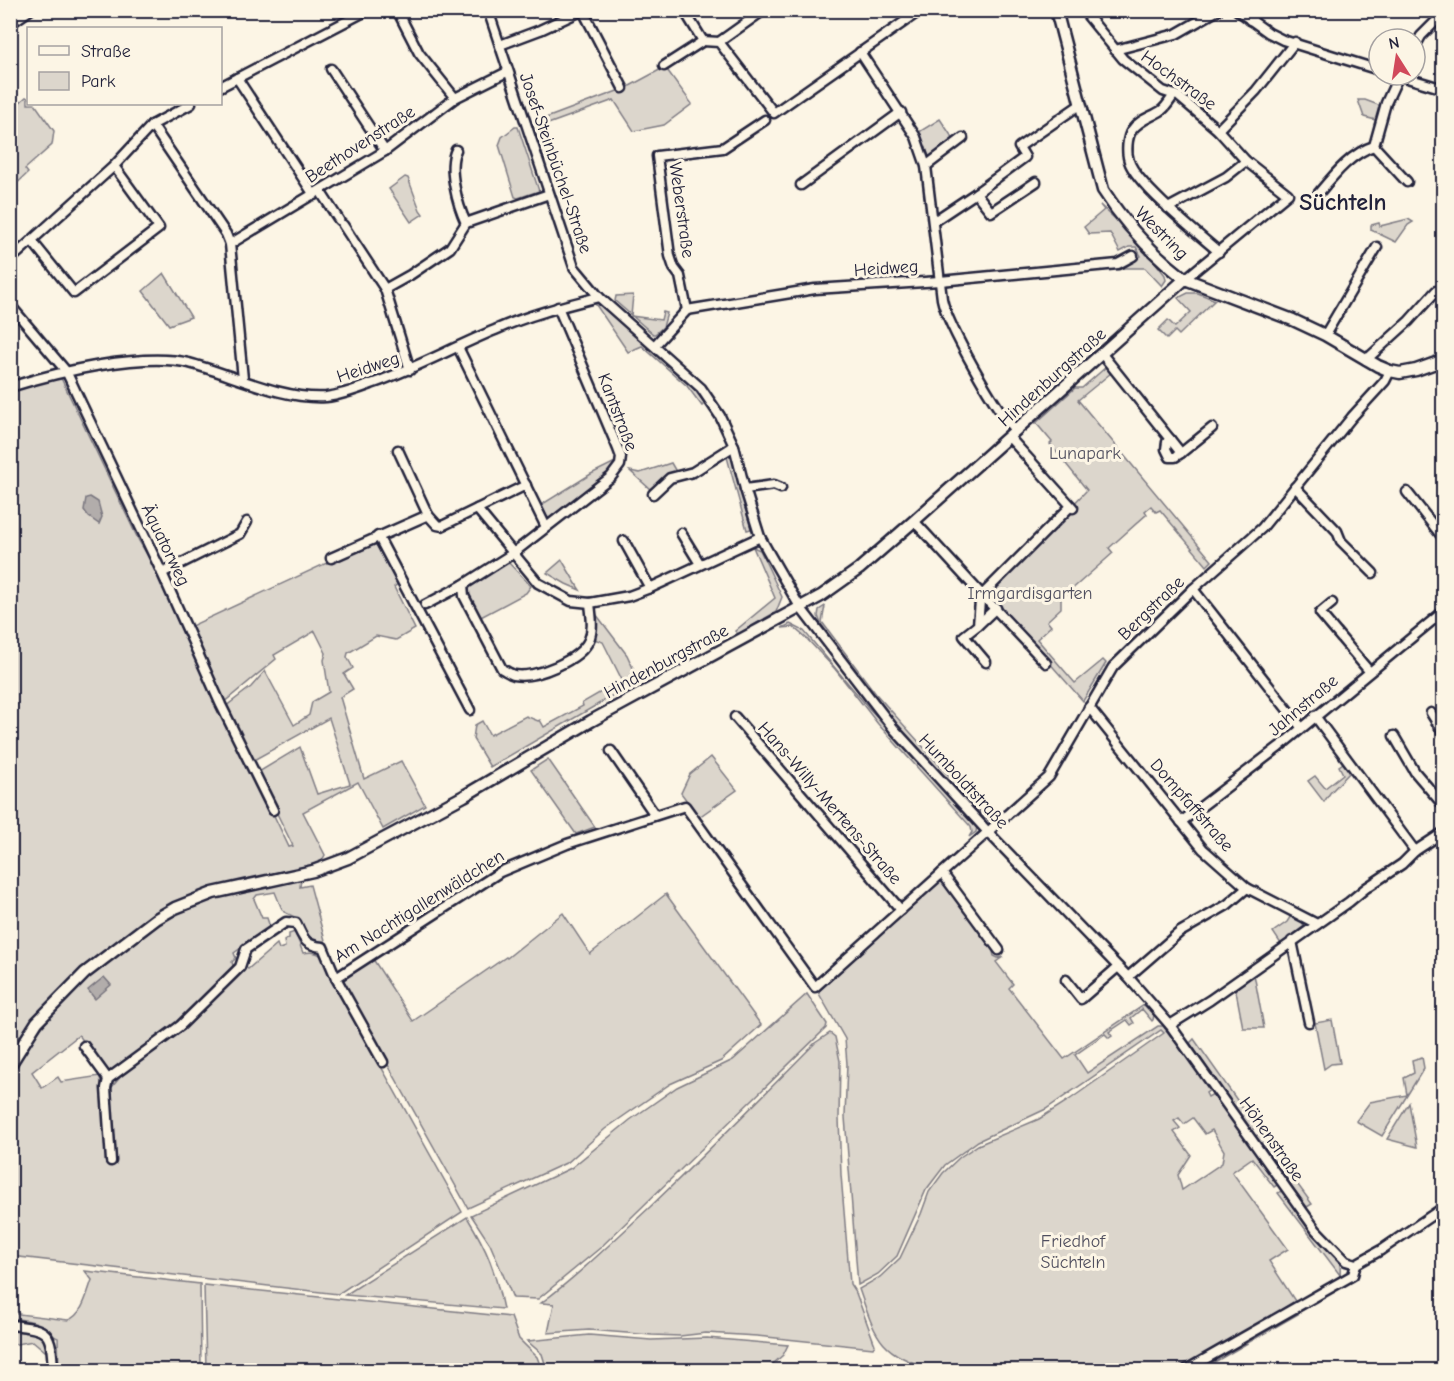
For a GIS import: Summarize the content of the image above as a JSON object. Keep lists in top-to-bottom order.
{
  "streets": {
    "main road": ["Westring", "Hindenburgstraße"],
    "street": [
      "Hochstraße",
      "Beethovenstraße",
      "Josef-Steinbüchel-Straße",
      "Weberstraße",
      "Heidweg",
      "Kantstraße",
      "Äquatorweg",
      "Bergstraße",
      "Jahnstraße",
      "Humboldtstraße",
      "Hans-Willy-Mertens-Straße",
      "Dompfaffstraße",
      "Am Nachtigallenwäldchen",
      "Höhenstraße"
    ]
  },
  "crossings": [
    ["Hochstraße", "Hindenburgstraße"],
    ["Beethovenstraße", "Josef-Steinbüchel-Straße"],
    ["Josef-Steinbüchel-Straße", "Heidweg"],
    ["Josef-Steinbüchel-Straße", "Hindenburgstraße"],
    ["Josef-Steinbüchel-Straße", "Humboldtstraße"],
    ["Weberstraße", "Heidweg"],
    ["Westring", "Hindenburgstraße"],
    ["Westring", "Bergstraße"],
    ["Heidweg", "Kantstraße"],
    ["Heidweg", "Äquatorweg"],
    ["Hindenburgstraße", "Humboldtstraße"],
    ["Bergstraße", "Humboldtstraße"],
    ["Bergstraße", "Hans-Willy-Mertens-Straße"],
    ["Bergstraße", "Dompfaffstraße"],
    ["Bergstraße", "Am Nachtigallenwäldchen"],
    ["Jahnstraße", "Dompfaffstraße"],
    ["Humboldtstraße", "Höhenstraße"]
  ],
  "districts": ["Süchteln"],
  "parks": ["Lunapark", "Irmgardisgarten", "Friedhof Süchteln"],
  "legend": ["Straße", "Park"],
  "north": "top"
}
